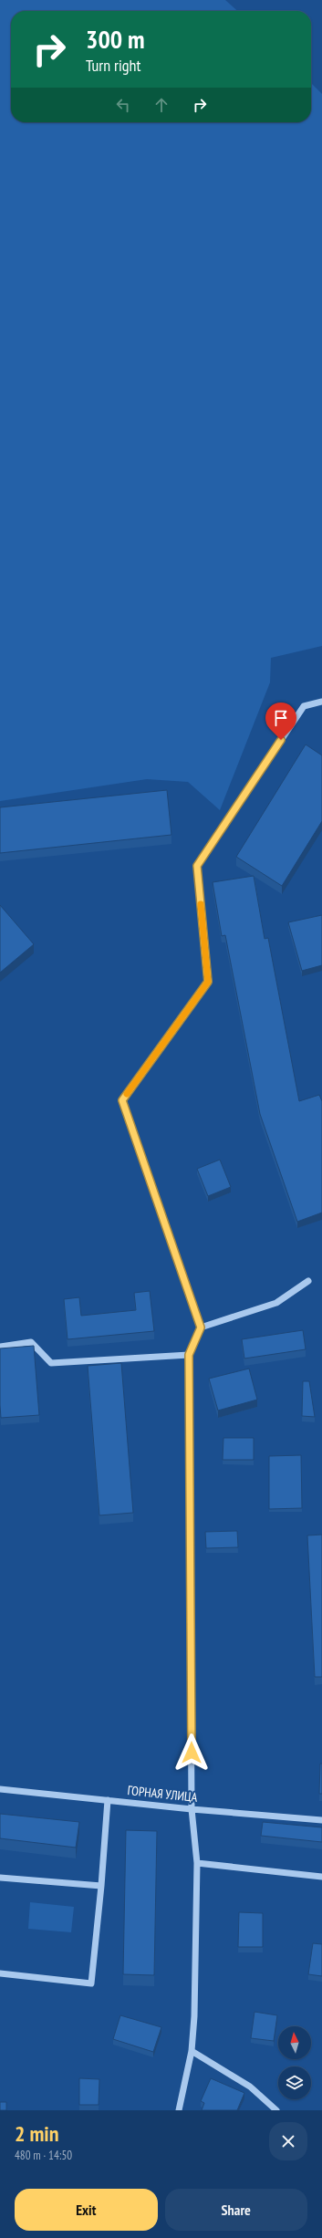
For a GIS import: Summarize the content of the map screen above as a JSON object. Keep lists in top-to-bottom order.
{
  "streets": {
    "street": ["ГОРНАЯ УЛИЦА"]
  },
  "north": "top",
  "page": {
    "turn": ["300 m", "Turn right"],
    "heading": ["2 min", "480 m · 14:50"],
    "buttons": ["Exit", "Share"]
  }
}
